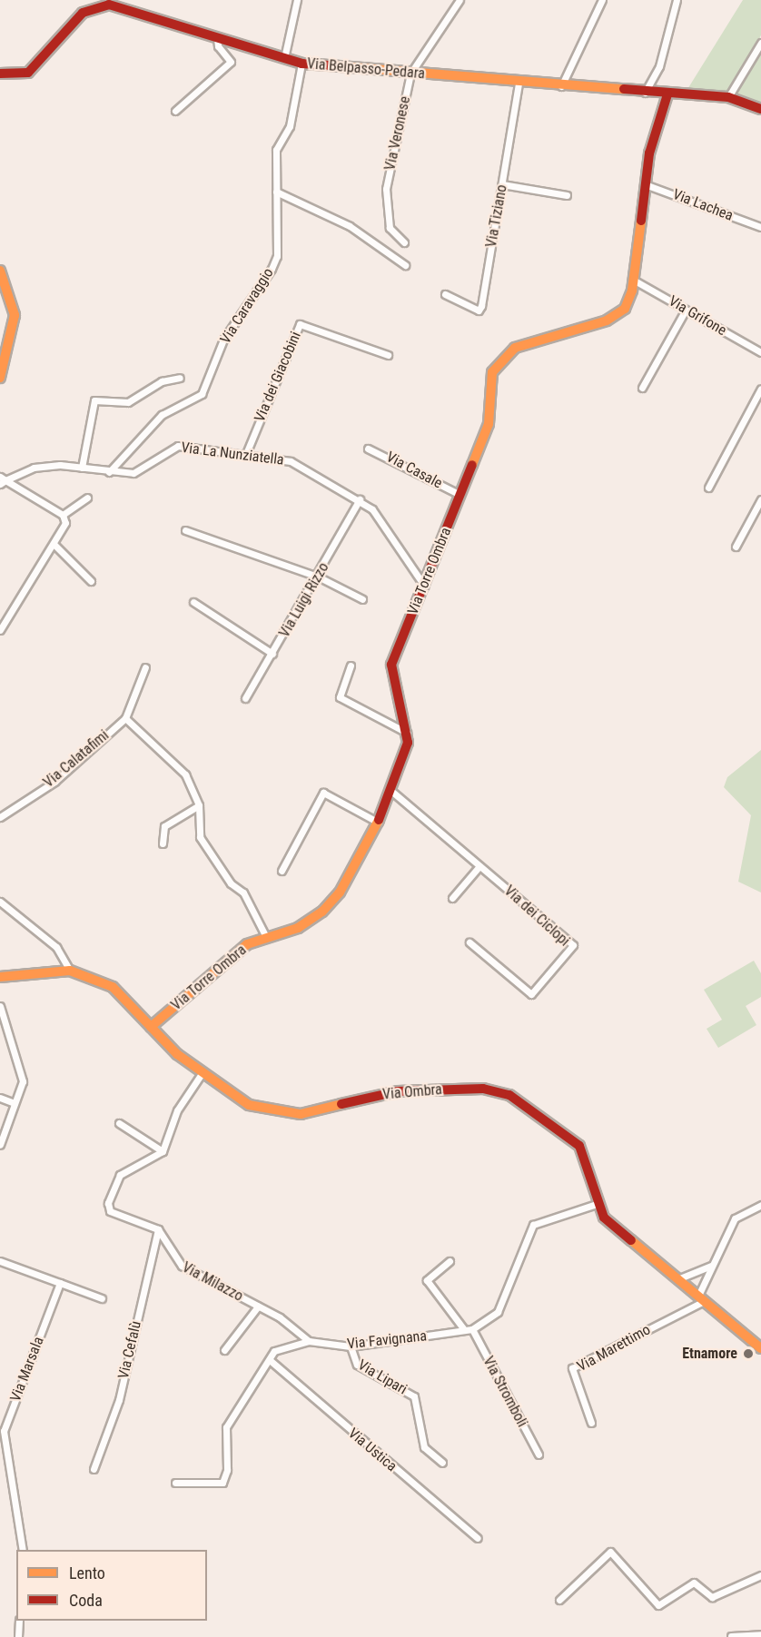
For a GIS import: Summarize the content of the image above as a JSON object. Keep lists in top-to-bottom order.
{
  "streets": {
    "street": [
      "Via Belpasso-Pedara",
      "Via Veronese",
      "Via Lachea",
      "Via Tiziano",
      "Via Caravaggio",
      "Via Grifone",
      "Via dei Giacobini",
      "Via La Nunziatella",
      "Via Casale",
      "Via Torre Ombra",
      "Via Luigi Rizzo",
      "Via Calatafimi",
      "Via dei Ciclopi",
      "Via Ombra",
      "Via Milazzo",
      "Via Favignana",
      "Via Marettimo",
      "Via Cefalù",
      "Via Marsala",
      "Via Lipari",
      "Via Stromboli",
      "Via Ustica"
    ]
  },
  "crossings": [
    ["Via Belpasso-Pedara", "Via Veronese"],
    ["Via Belpasso-Pedara", "Via Tiziano"],
    ["Via Belpasso-Pedara", "Via Caravaggio"],
    ["Via Belpasso-Pedara", "Via Torre Ombra"],
    ["Via Lachea", "Via Torre Ombra"],
    ["Via Caravaggio", "Via La Nunziatella"],
    ["Via Grifone", "Via Torre Ombra"],
    ["Via dei Giacobini", "Via La Nunziatella"],
    ["Via La Nunziatella", "Via Torre Ombra"],
    ["Via La Nunziatella", "Via Luigi Rizzo"],
    ["Via Casale", "Via Torre Ombra"],
    ["Via Torre Ombra", "Via dei Ciclopi"],
    ["Via Torre Ombra", "Via Ombra"],
    ["Via Ombra", "Via Marettimo"],
    ["Via Milazzo", "Via Favignana"],
    ["Via Milazzo", "Via Cefalù"],
    ["Via Favignana", "Via Lipari"],
    ["Via Favignana", "Via Stromboli"],
    ["Via Favignana", "Via Ustica"]
  ],
  "places": ["Etnamore"],
  "legend": ["Lento", "Coda"]
}
